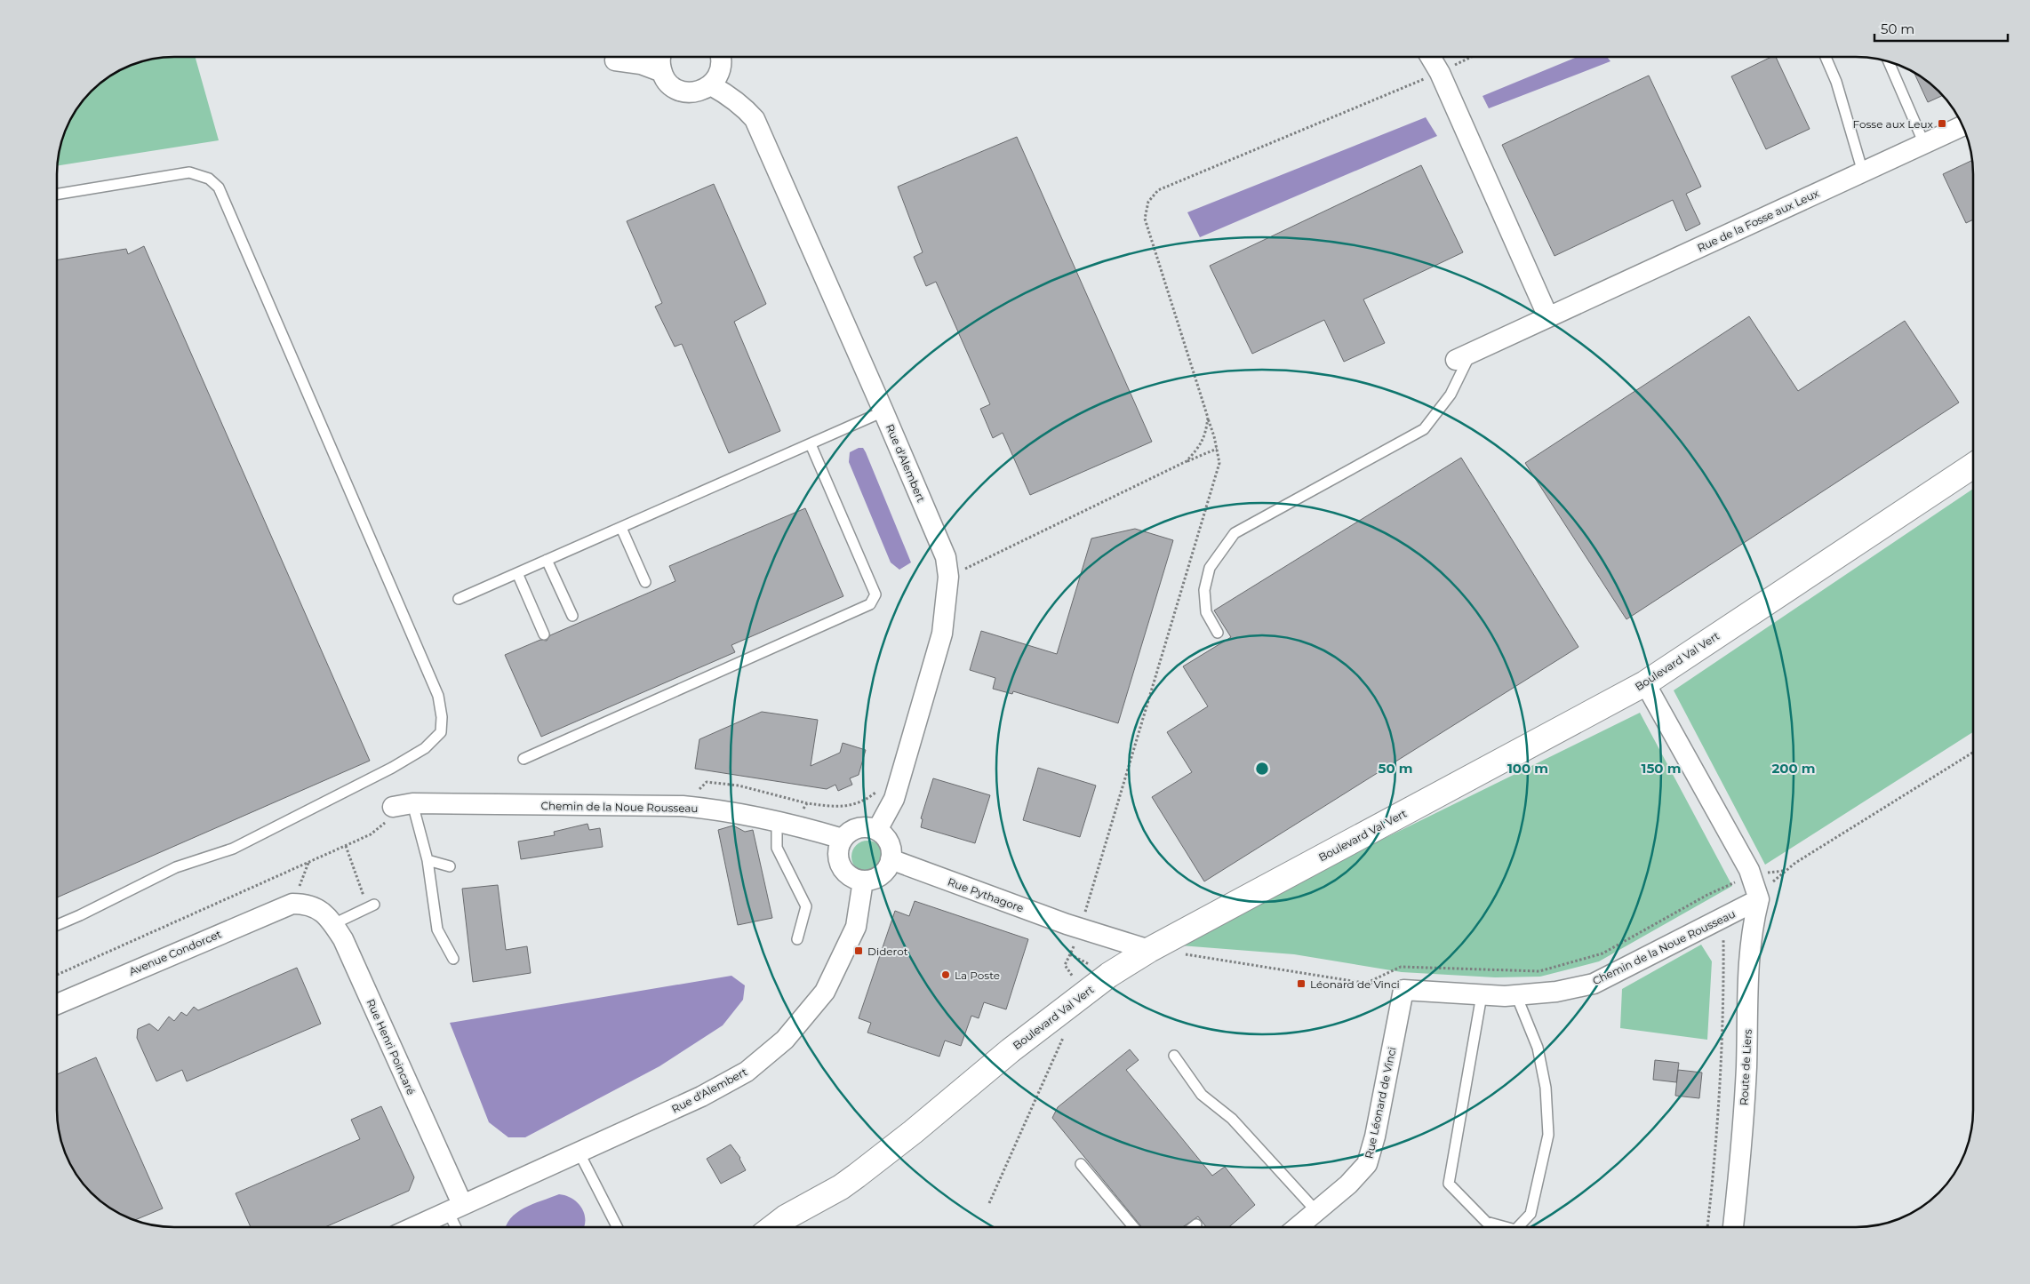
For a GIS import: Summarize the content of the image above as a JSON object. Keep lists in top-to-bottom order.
{
  "streets": {
    "street": [
      "Rue de la Fosse aux Leux",
      "Rue d'Alembert",
      "Boulevard Val Vert",
      "Chemin de la Noue Rousseau",
      "Rue Pythagore",
      "Avenue Condorcet",
      "Rue Henri Poincaré",
      "Route de Liers",
      "Rue Léonard de Vinci"
    ]
  },
  "crossings": [
    ["Rue d'Alembert", "Chemin de la Noue Rousseau"],
    ["Rue d'Alembert", "Rue Pythagore"],
    ["Rue d'Alembert", "Rue Henri Poincaré"],
    ["Boulevard Val Vert", "Rue Pythagore"],
    ["Chemin de la Noue Rousseau", "Rue Pythagore"],
    ["Chemin de la Noue Rousseau", "Route de Liers"],
    ["Chemin de la Noue Rousseau", "Rue Léonard de Vinci"],
    ["Avenue Condorcet", "Rue Henri Poincaré"]
  ],
  "places": {
    "transit": ["Fosse aux Leux", "Diderot", "Léonard de Vinci"],
    "other": ["La Poste"]
  },
  "scale_bar": "50 m",
  "rings": [
    "50 m",
    "100 m",
    "150 m",
    "200 m"
  ]
}
